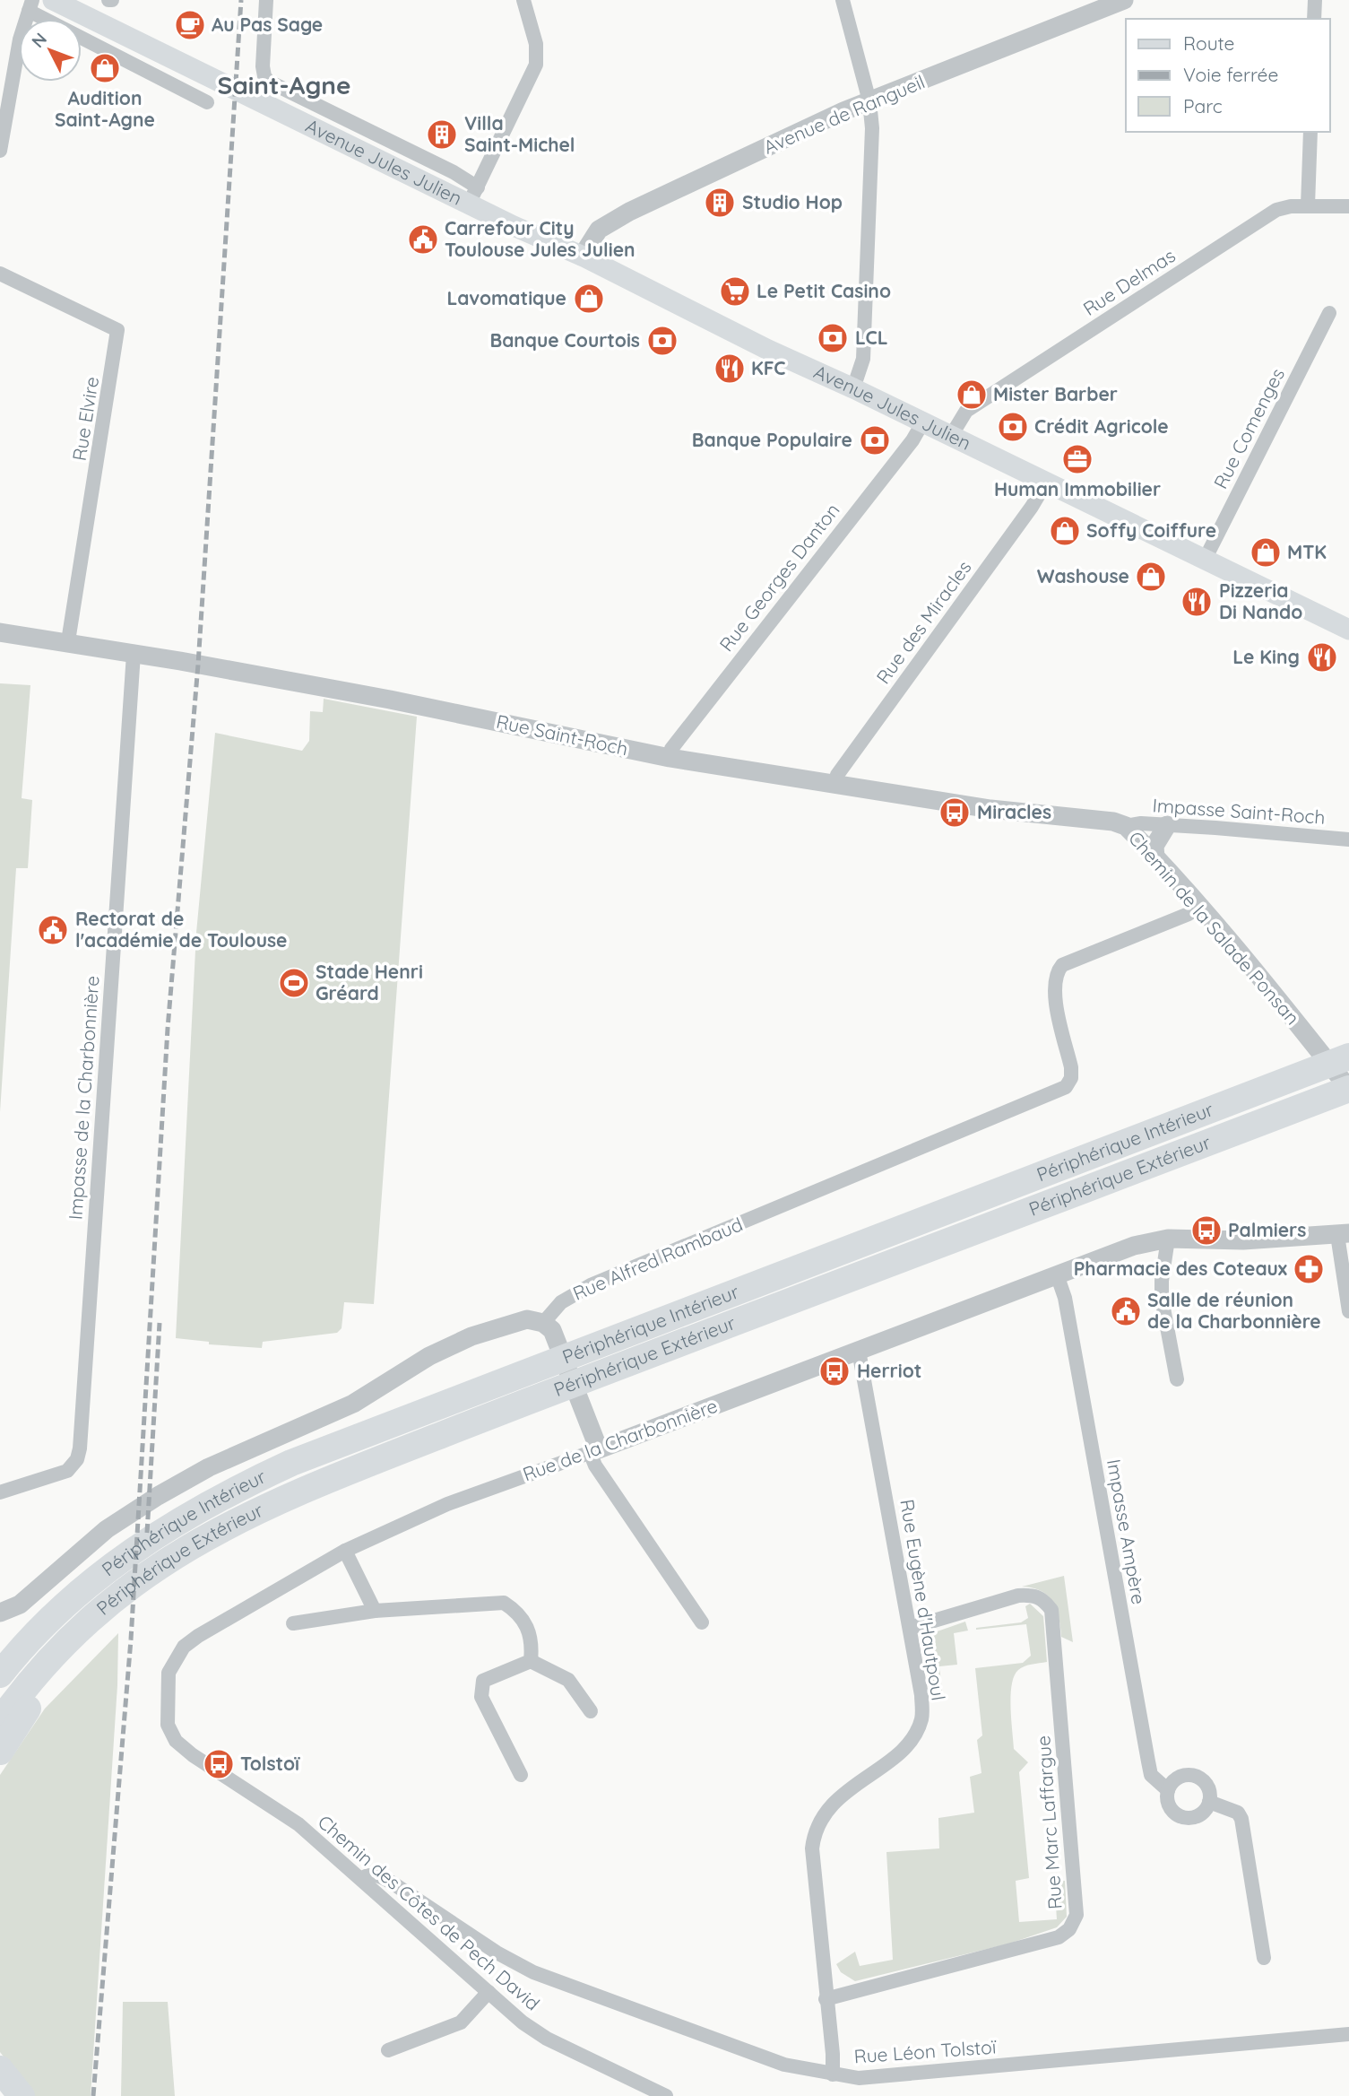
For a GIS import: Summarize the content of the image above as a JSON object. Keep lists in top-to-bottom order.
{
  "streets": {
    "highway": ["Périphérique Intérieur", "Périphérique Extérieur"],
    "main road": ["Avenue Jules Julien"],
    "street": [
      "Avenue de Rangueil",
      "Rue Delmas",
      "Rue Elvire",
      "Rue Comenges",
      "Rue Georges Danton",
      "Rue des Miracles",
      "Rue Saint-Roch",
      "Impasse Saint-Roch",
      "Chemin de la Salade Ponsan",
      "Impasse de la Charbonnière",
      "Rue Alfred Rambaud",
      "Rue de la Charbonnière",
      "Impasse Ampère",
      "Rue Eugène d'Hautpoul",
      "Rue Marc Laffargue",
      "Chemin des Côtes de Pech David",
      "Rue Léon Tolstoï"
    ]
  },
  "crossings": [
    ["Avenue de Rangueil", "Avenue Jules Julien"],
    ["Avenue Jules Julien", "Rue Delmas"],
    ["Avenue Jules Julien", "Rue Comenges"],
    ["Avenue Jules Julien", "Rue Georges Danton"],
    ["Avenue Jules Julien", "Rue des Miracles"],
    ["Rue Elvire", "Rue Saint-Roch"],
    ["Rue Georges Danton", "Rue Saint-Roch"],
    ["Rue des Miracles", "Rue Saint-Roch"],
    ["Rue Saint-Roch", "Impasse Saint-Roch"],
    ["Rue Saint-Roch", "Chemin de la Salade Ponsan"],
    ["Rue Saint-Roch", "Impasse de la Charbonnière"],
    ["Impasse Saint-Roch", "Chemin de la Salade Ponsan"],
    ["Chemin de la Salade Ponsan", "Périphérique Extérieur"],
    ["Chemin de la Salade Ponsan", "Rue Alfred Rambaud"],
    ["Rue de la Charbonnière", "Impasse Ampère"],
    ["Rue de la Charbonnière", "Rue Eugène d'Hautpoul"],
    ["Rue de la Charbonnière", "Chemin des Côtes de Pech David"],
    ["Rue Eugène d'Hautpoul", "Rue Marc Laffargue"],
    ["Rue Eugène d'Hautpoul", "Rue Léon Tolstoï"],
    ["Chemin des Côtes de Pech David", "Rue Léon Tolstoï"]
  ],
  "districts": ["Saint-Agne"],
  "places": {
    "cafe": ["Au Pas Sage"],
    "shop": [
      "Audition Saint-Agne",
      "Lavomatique",
      "Mister Barber",
      "Soffy Coiffure",
      "MTK",
      "Washouse"
    ],
    "building": ["Villa Saint-Michel", "Studio Hop"],
    "public building": ["Carrefour City Toulouse Jules Julien", "Rectorat de l'académie de Toulouse", "Salle de réunion de la Charbonnière"],
    "supermarket": ["Le Petit Casino"],
    "bank": [
      "LCL",
      "Banque Courtois",
      "Crédit Agricole",
      "Banque Populaire"
    ],
    "restaurant": ["KFC", "Pizzeria Di Nando", "Le King"],
    "office": ["Human Immobilier"],
    "bus stop": [
      "Miracles",
      "Palmiers",
      "Herriot",
      "Tolstoï"
    ],
    "sports": ["Stade Henri Gréard"],
    "pharmacy": ["Pharmacie des Coteaux"]
  },
  "legend": ["Route", "Voie ferrée", "Parc"],
  "north": "top left"
}
